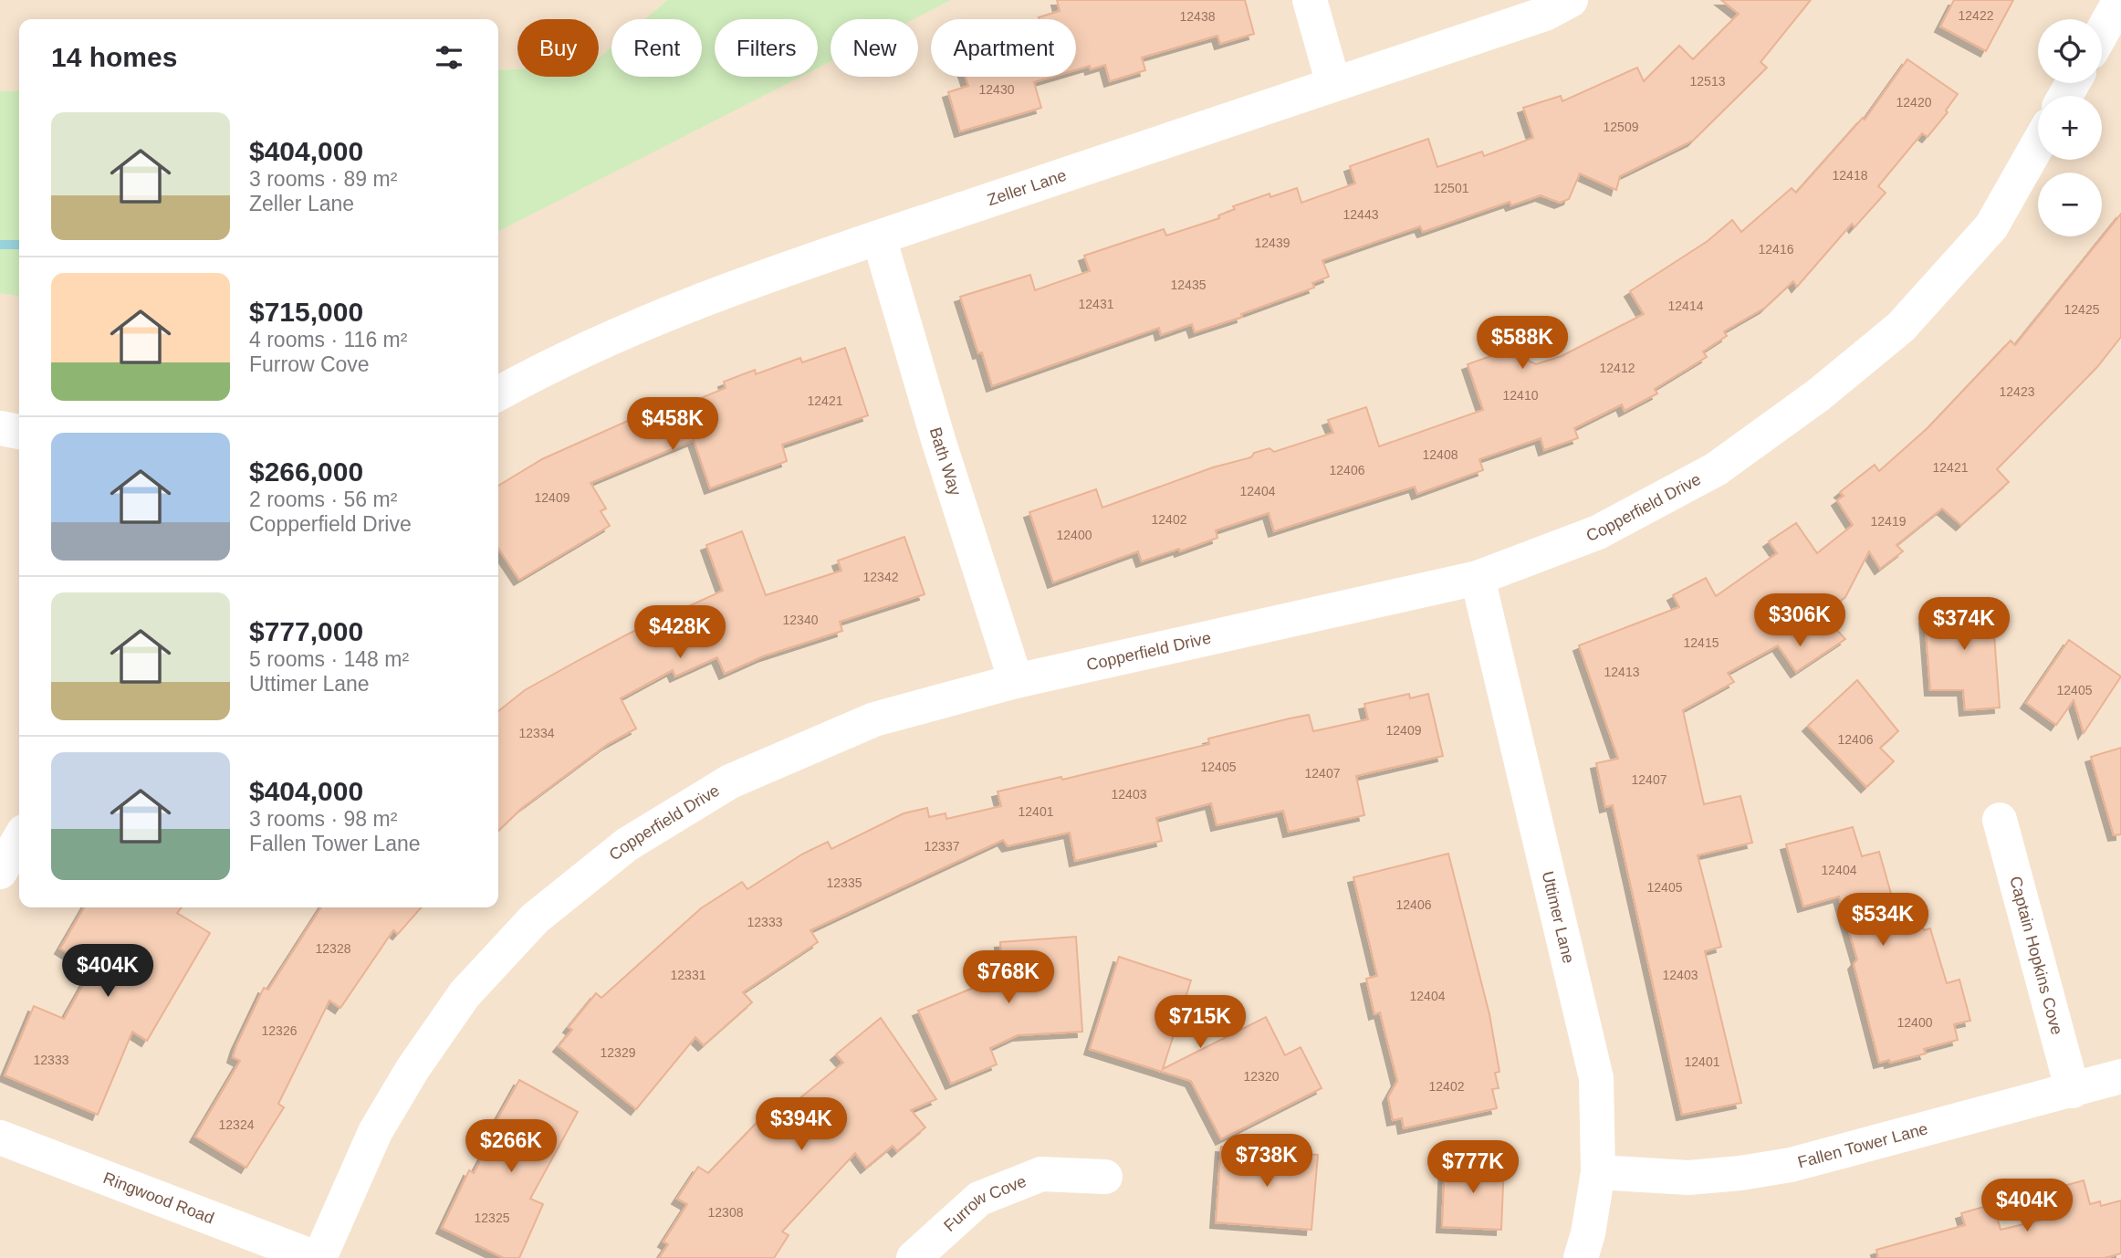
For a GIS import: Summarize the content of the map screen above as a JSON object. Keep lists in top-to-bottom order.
{
  "streets": {
    "street": [
      "Zeller Lane",
      "Bath Way",
      "Copperfield Drive",
      "Uttimer Lane",
      "Captain Hopkins Cove",
      "Fallen Tower Lane",
      "Ringwood Road",
      "Furrow Cove"
    ]
  },
  "crossings": [
    ["Zeller Lane", "Bath Way"],
    ["Bath Way", "Copperfield Drive"],
    ["Copperfield Drive", "Uttimer Lane"],
    ["Copperfield Drive", "Ringwood Road"],
    ["Uttimer Lane", "Fallen Tower Lane"],
    ["Captain Hopkins Cove", "Fallen Tower Lane"]
  ],
  "house_numbers": [
    "12422",
    "12438",
    "12513",
    "12430",
    "12420",
    "12509",
    "12418",
    "12501",
    "12443",
    "12439",
    "12416",
    "12435",
    "12431",
    "12414",
    "12425",
    "12412",
    "12423",
    "12410",
    "12421",
    "12408",
    "12421",
    "12406",
    "12404",
    "12409",
    "12402",
    "12419",
    "12400",
    "12342",
    "12340",
    "12415",
    "12413",
    "12405",
    "12409",
    "12334",
    "12406",
    "12405",
    "12407",
    "12407",
    "12403",
    "12401",
    "12337",
    "12404",
    "12335",
    "12405",
    "12406",
    "12333",
    "12328",
    "12331",
    "12403",
    "12404",
    "12400",
    "12326",
    "12329",
    "12333",
    "12401",
    "12320",
    "12402",
    "12324",
    "12308",
    "12325"
  ],
  "page": {
    "map_buttons": ["+", "−"],
    "chip": [
      "Buy",
      "Rent",
      "Filters",
      "New",
      "Apartment"
    ],
    "heading": "14 homes",
    "list": [
      {
        "name": "$404,000",
        "note": "3 rooms · 89 m² · Zeller Lane"
      },
      {
        "name": "$715,000",
        "note": "4 rooms · 116 m² · Furrow Cove"
      },
      {
        "name": "$266,000",
        "note": "2 rooms · 56 m² · Copperfield Drive"
      },
      {
        "name": "$777,000",
        "note": "5 rooms · 148 m² · Uttimer Lane"
      },
      {
        "name": "$404,000",
        "note": "3 rooms · 98 m² · Fallen Tower Lane"
      }
    ],
    "price": [
      "$588K",
      "$458K",
      "$306K",
      "$374K",
      "$428K",
      "$534K",
      "$404K",
      "$768K",
      "$715K",
      "$394K",
      "$266K",
      "$738K",
      "$777K",
      "$404K"
    ]
  }
}
